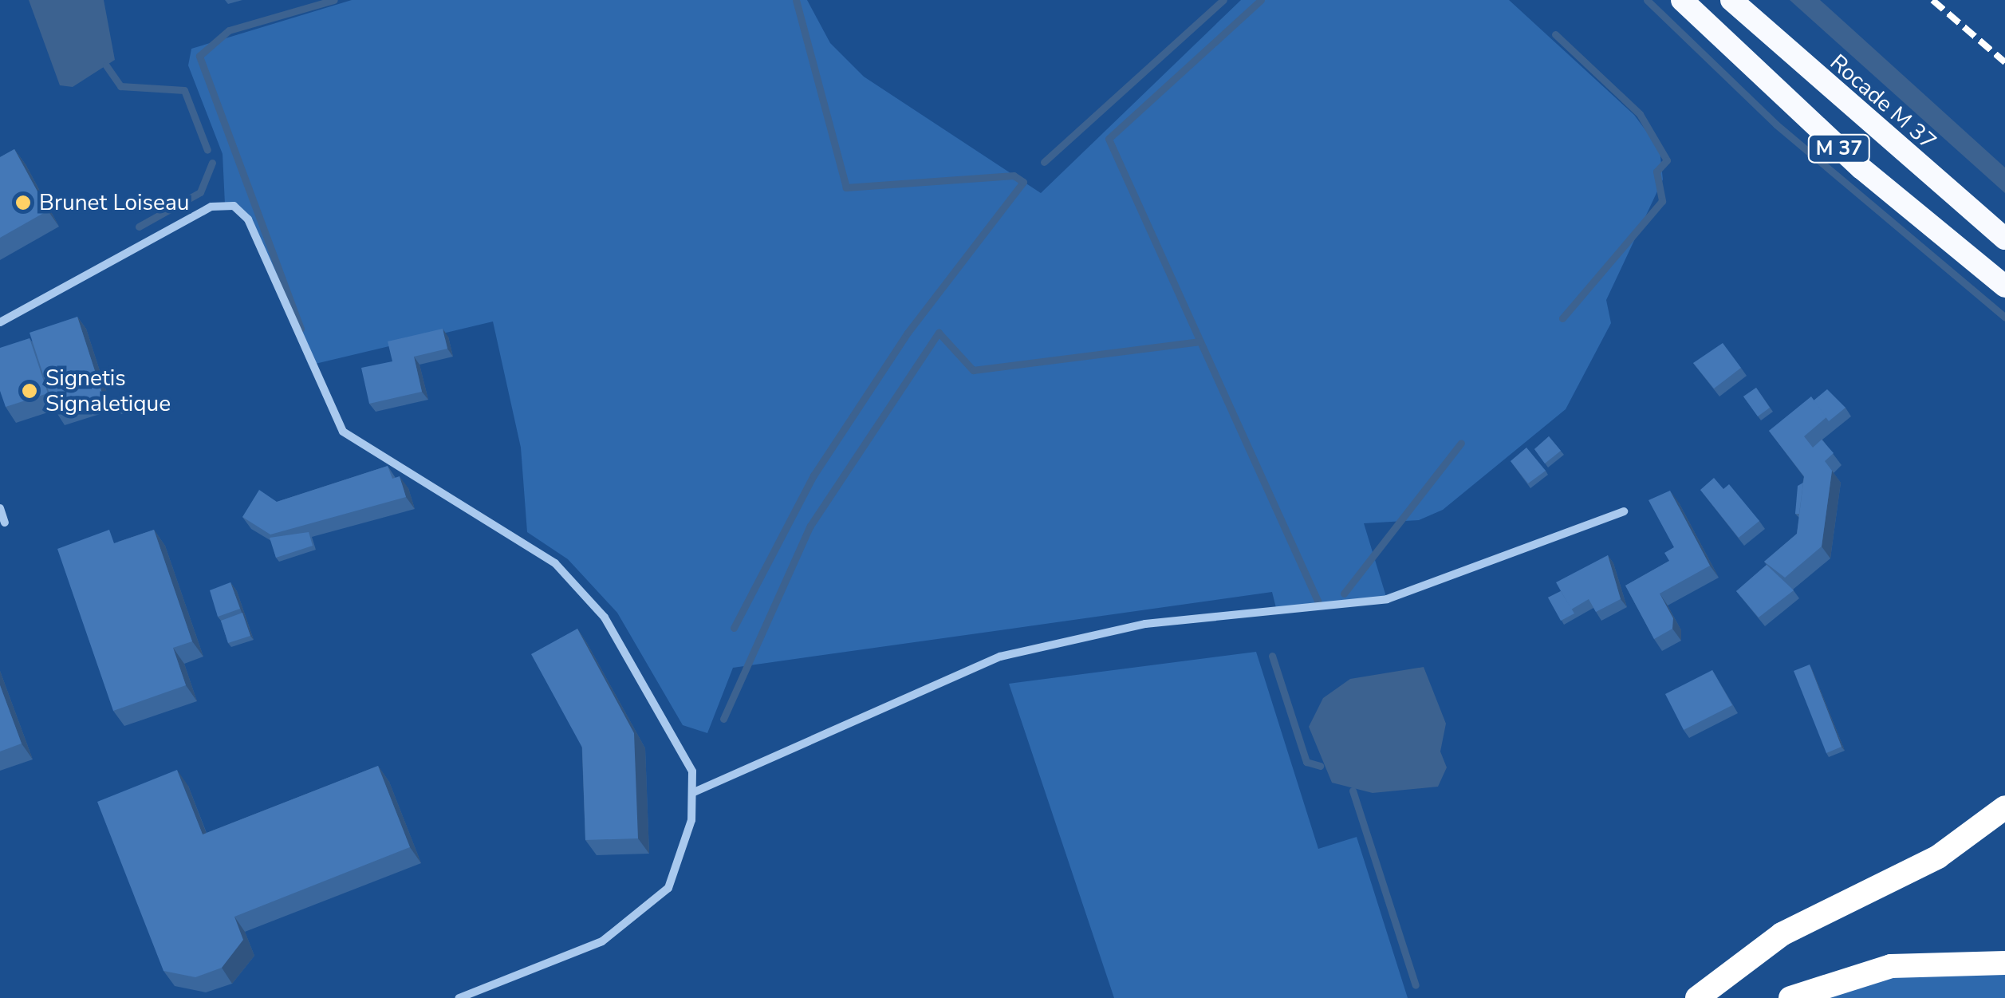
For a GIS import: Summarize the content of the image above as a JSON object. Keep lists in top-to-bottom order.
{
  "streets": {
    "highway": ["Rocade M 37", "M 37"]
  },
  "places": ["Brunet Loiseau", "Signetis Signaletique"]
}
